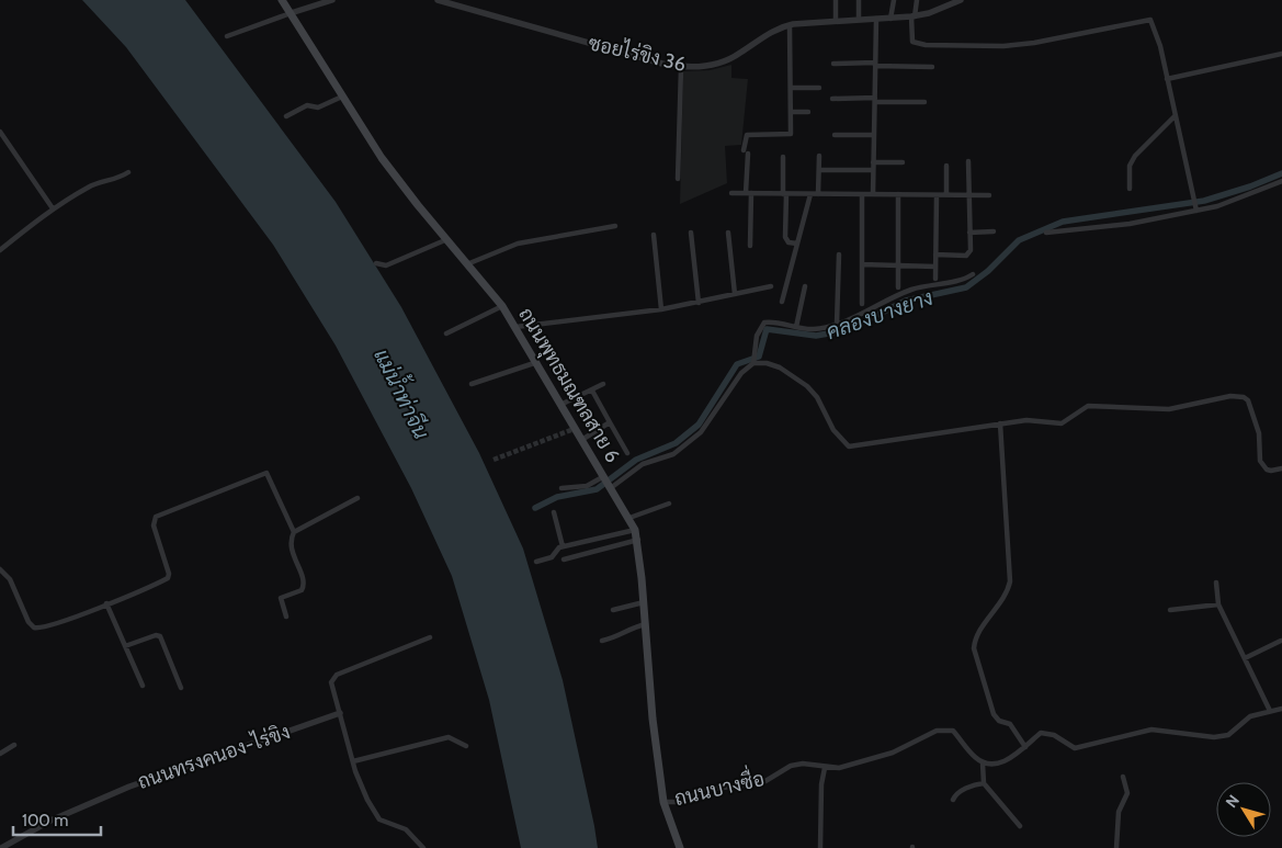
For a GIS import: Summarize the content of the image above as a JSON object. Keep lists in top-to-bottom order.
{
  "streets": {
    "main road": ["ถนนพุทธมณฑลสาย 6"],
    "street": ["ซอยไร่ขิง 36", "ถนนทรงคนอง-ไร่ขิง", "ถนนบางซื่อ"]
  },
  "crossings": [
    ["ถนนพุทธมณฑลสาย 6", "ถนนบางซื่อ"]
  ],
  "water": ["คลองบางยาง", "แม่น้ำท่าจีน"],
  "scale_bar": "100 m",
  "north": "top left"
}
